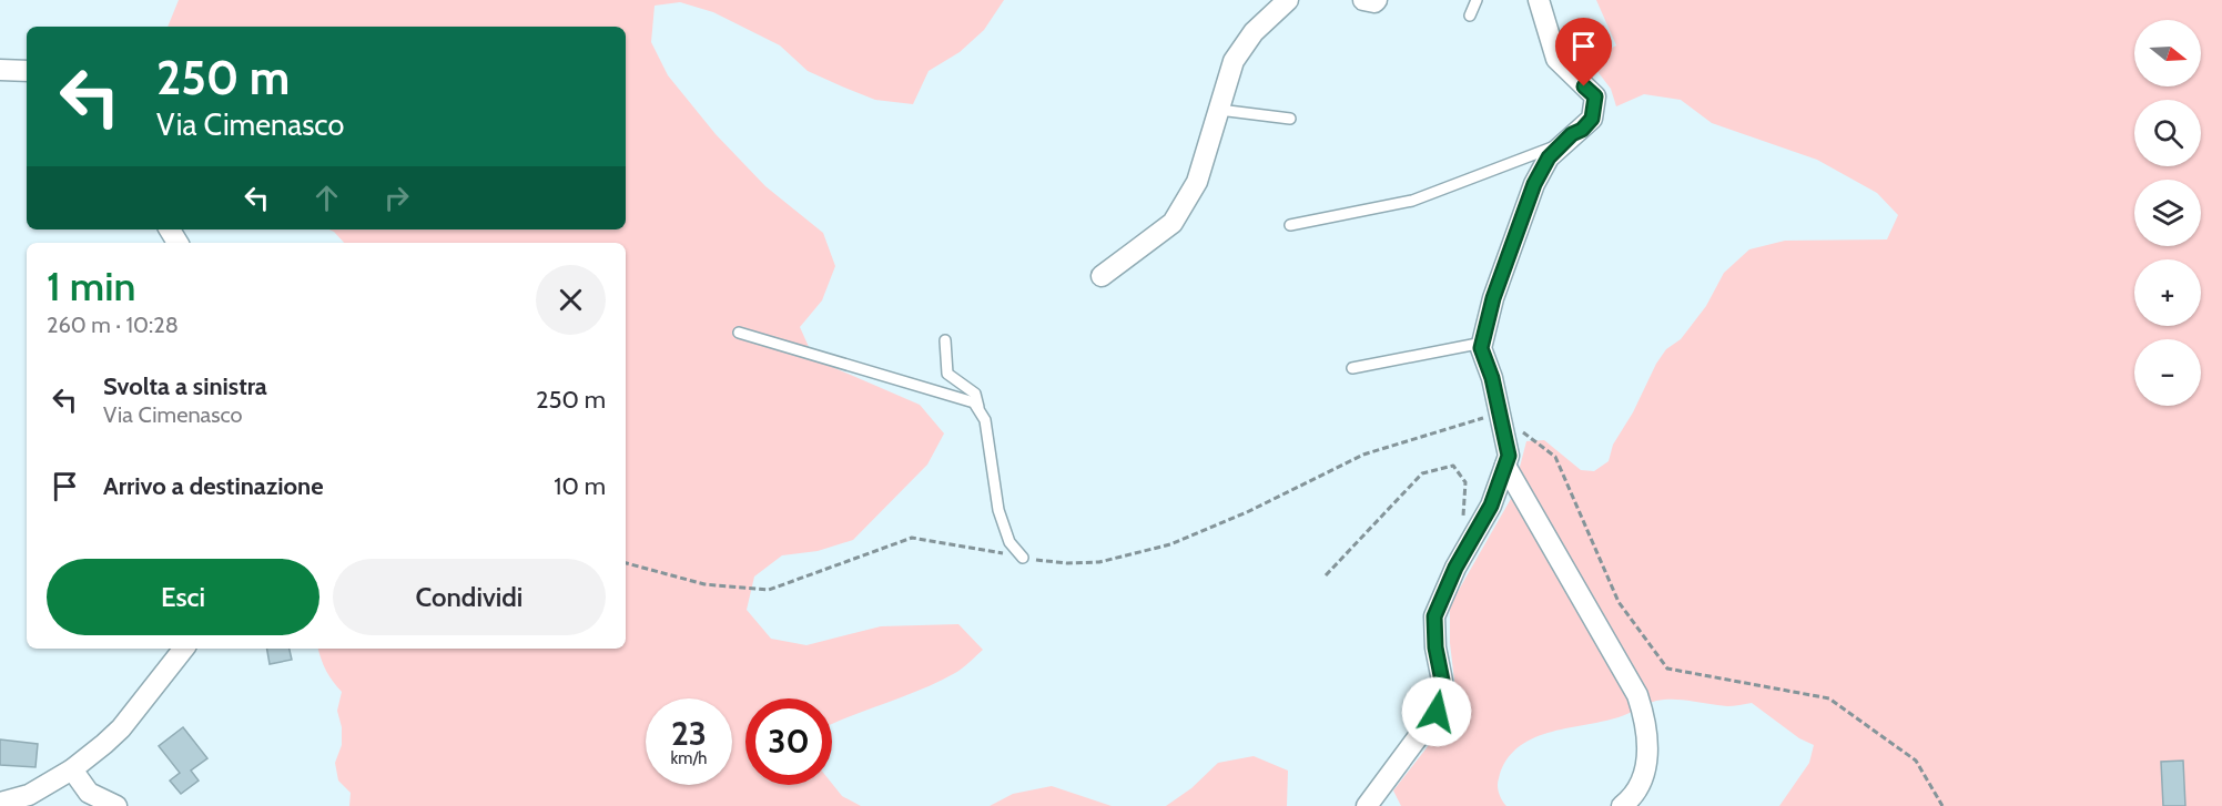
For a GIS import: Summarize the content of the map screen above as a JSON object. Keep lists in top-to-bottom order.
{
  "north": "right",
  "page": {
    "map_buttons": ["+", "−"],
    "turn": ["250 m", "Via Cimenasco"],
    "heading": ["1 min", "260 m · 10:28"],
    "list": [
      {
        "name": "Svolta a sinistra",
        "note": "Via Cimenasco",
        "value": "250 m"
      },
      {
        "name": "Arrivo a destinazione",
        "value": "10 m"
      }
    ],
    "buttons": ["Esci", "Condividi"],
    "speed": "23 km/h",
    "limit": "30"
  }
}
